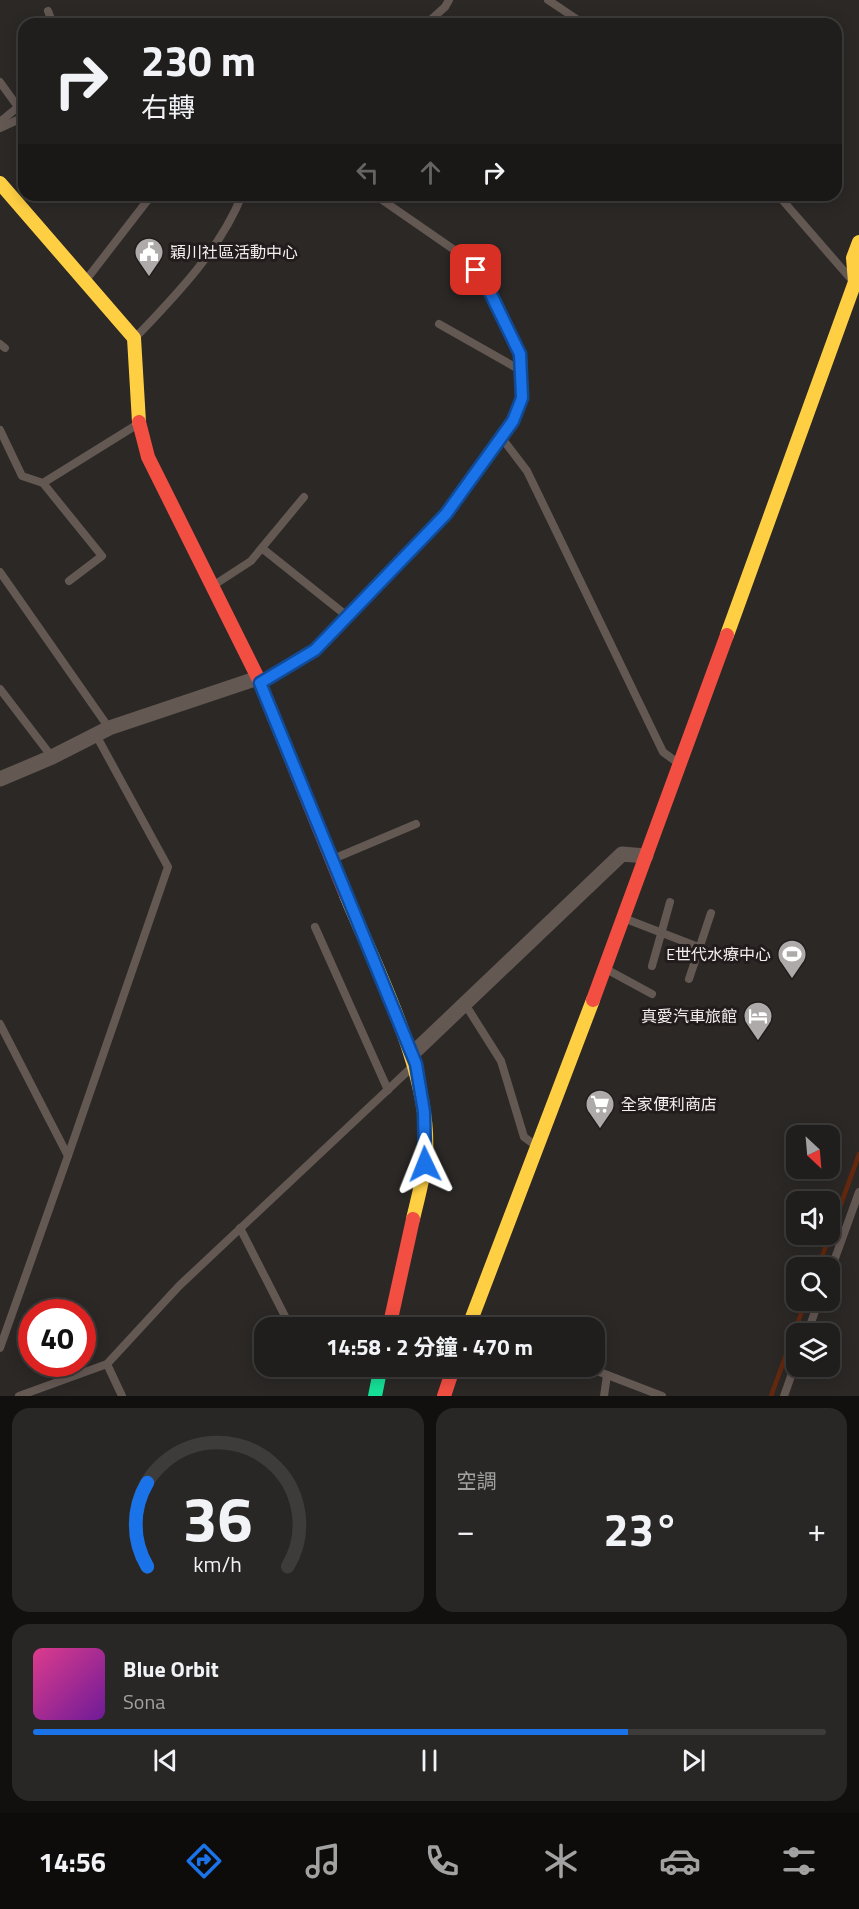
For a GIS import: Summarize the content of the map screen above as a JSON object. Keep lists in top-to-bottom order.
{
  "places": {
    "public building": ["穎川社區活動中心"],
    "sports": ["E世代水療中心"],
    "hotel": ["真愛汽車旅館"],
    "supermarket": ["全家便利商店"]
  },
  "north": "bottom right",
  "page": {
    "turn": ["230 m", "右轉"],
    "limit": "40",
    "trip": "14:58 · 2 分鐘 · 470 m",
    "tile": "空調",
    "heat": ["−", "23°", "+"],
    "song": ["Blue Orbit", "Sona"],
    "tabs": "14:56",
    "gauge": ["36", "km/h"]
  }
}
